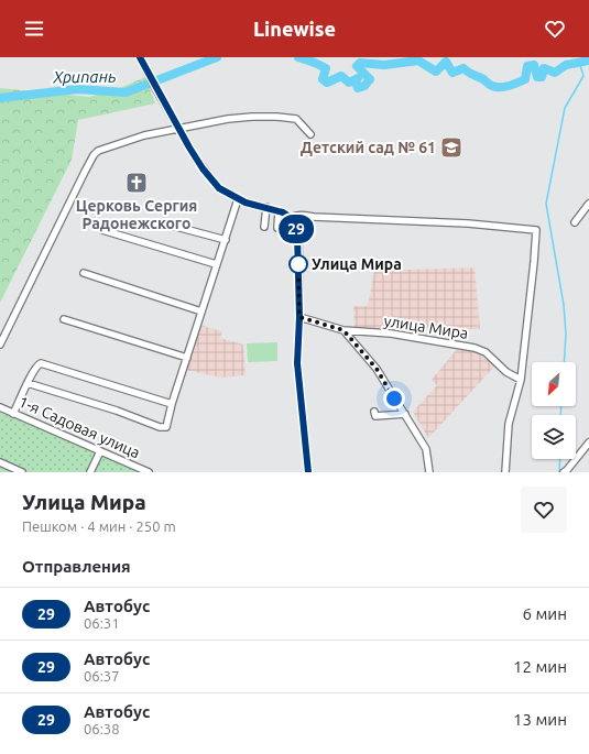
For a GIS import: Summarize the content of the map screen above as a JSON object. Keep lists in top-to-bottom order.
{
  "streets": {
    "street": ["улица Мира", "1-я Садовая улица"]
  },
  "water": ["Хрипань"],
  "places": {
    "school or university": ["Детский сад № 61"],
    "church": ["Церковь Сергия Радонежского"],
    "other": ["Улица Мира"]
  },
  "lines": ["bus line 29"],
  "north": "bottom left",
  "page": {
    "header": "Linewise",
    "on_map": "29",
    "heading": [
      ["Улица Мира", "Пешком · 4 мин · 250 m"],
      "Отправления"
    ],
    "list": [
      {
        "mark": "29",
        "name": "Автобус",
        "note": "06:31",
        "value": "6 мин"
      },
      {
        "mark": "29",
        "name": "Автобус",
        "note": "06:37",
        "value": "12 мин"
      },
      {
        "mark": "29",
        "name": "Автобус",
        "note": "06:38",
        "value": "13 мин"
      }
    ]
  }
}
